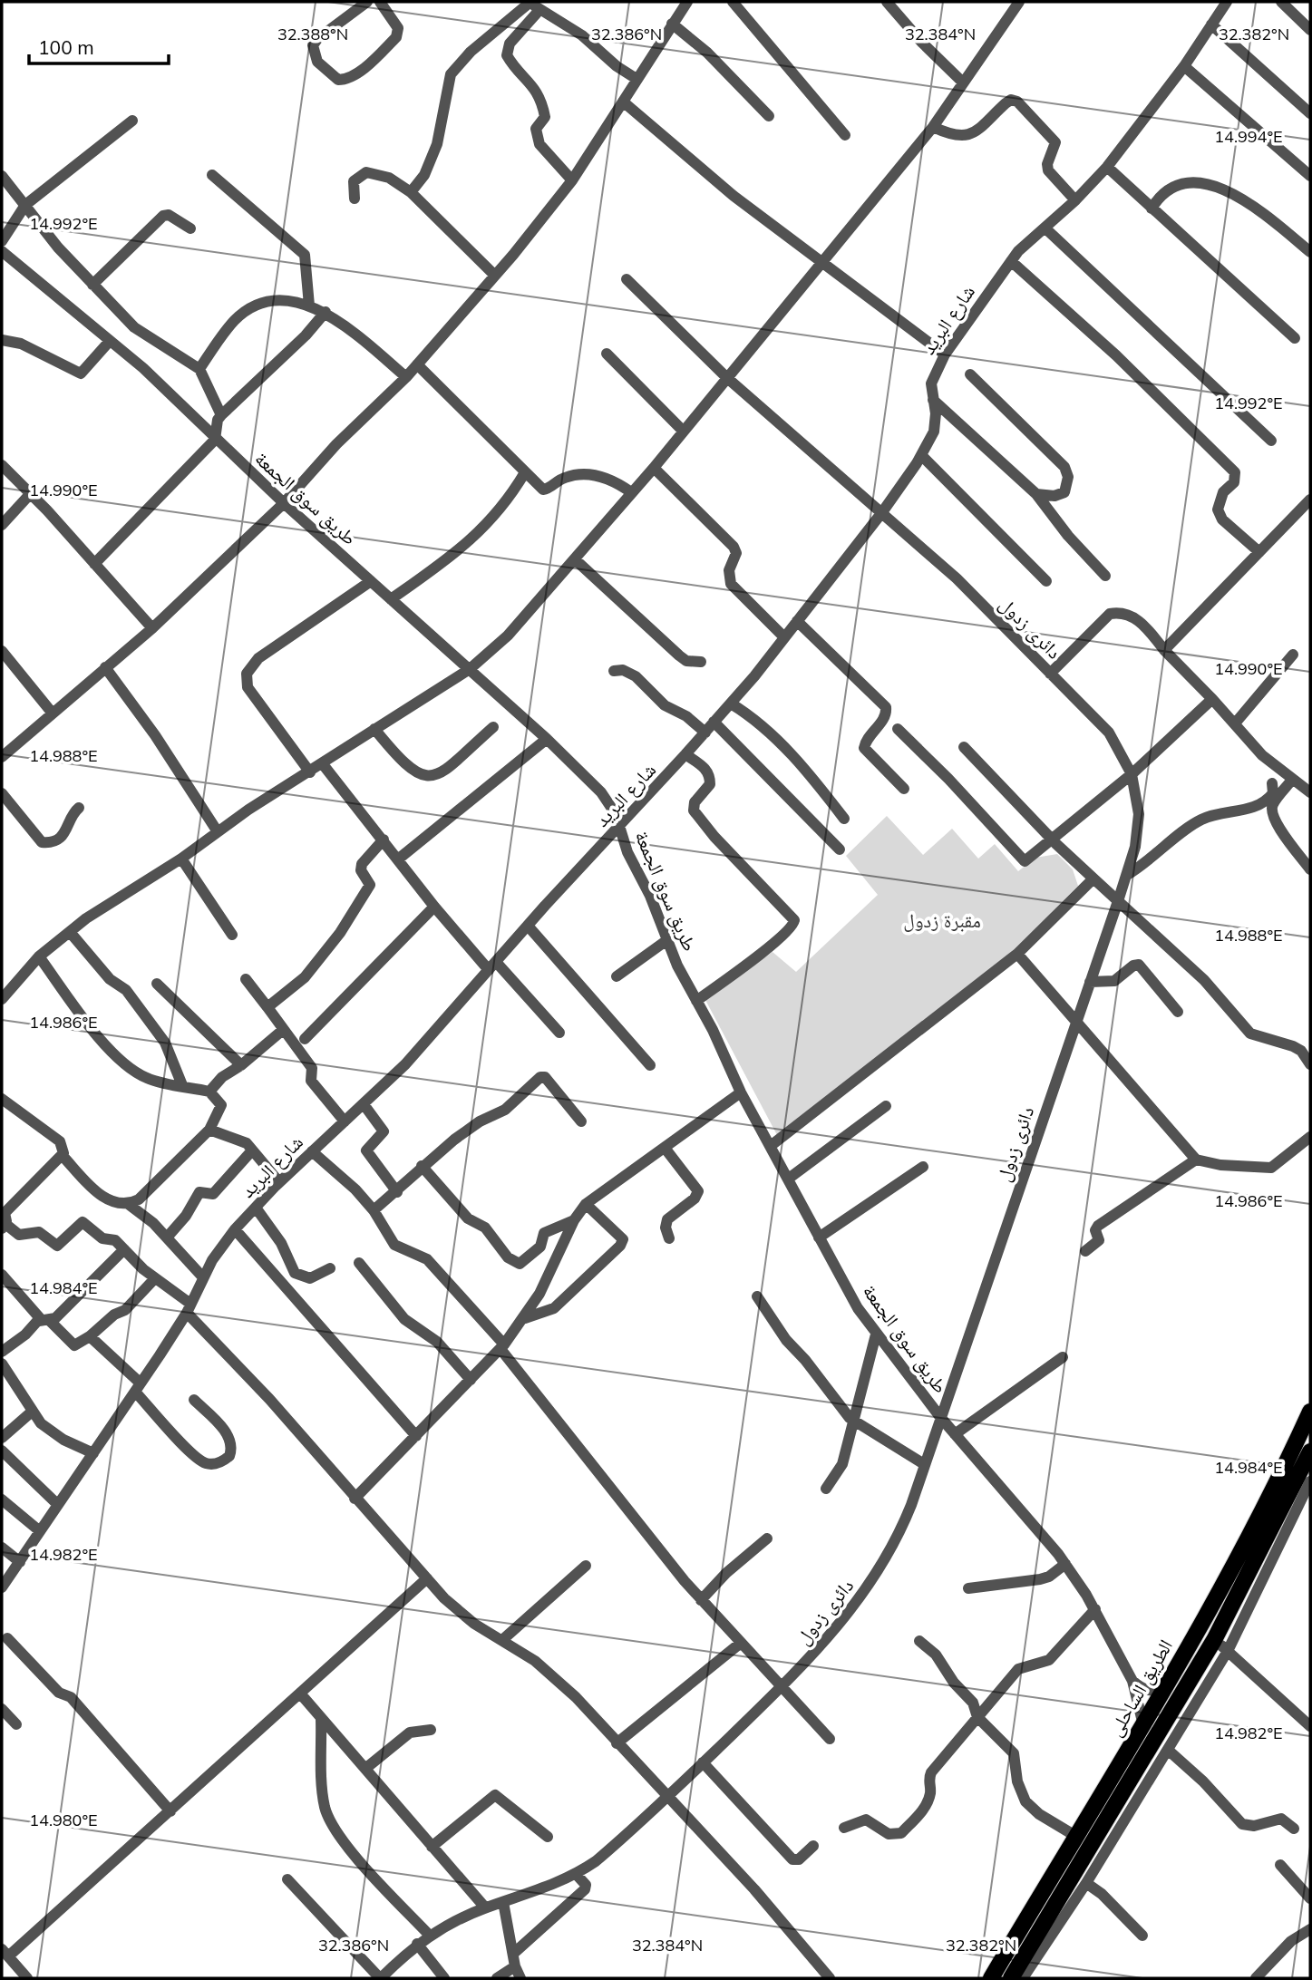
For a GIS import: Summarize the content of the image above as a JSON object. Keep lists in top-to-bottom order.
{
  "streets": {
    "highway": ["الطريق الساحلى"],
    "street": ["شارع البريد", "طريق سوق الجمعة", "دائرى زدول"]
  },
  "crossings": [
    ["شارع البريد", "طريق سوق الجمعة"],
    ["شارع البريد", "دائرى زدول"],
    ["طريق سوق الجمعة", "دائرى زدول"],
    ["طريق سوق الجمعة", "الطريق الساحلى"]
  ],
  "parks": ["مقبرة زدول"],
  "scale_bar": "100 m",
  "coordinates": [
    "32.388°N",
    "32.386°N",
    "32.384°N",
    "32.382°N",
    "14.994°E",
    "14.992°E",
    "14.990°E",
    "14.988°E",
    "14.986°E",
    "14.984°E",
    "14.982°E",
    "14.980°E"
  ]
}
